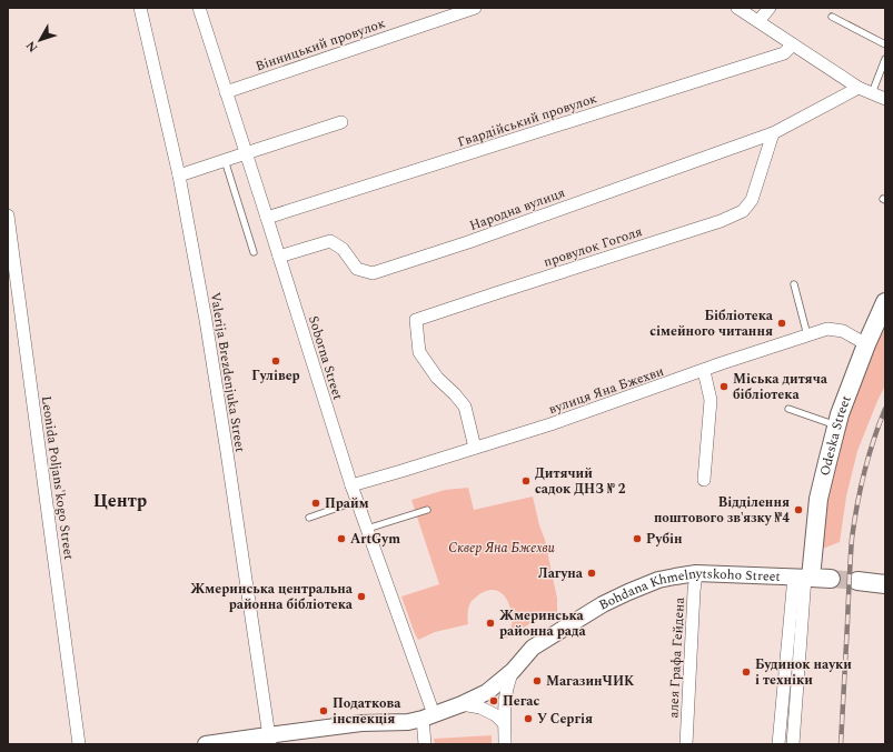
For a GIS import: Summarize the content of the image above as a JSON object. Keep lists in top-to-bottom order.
{
  "streets": {
    "main road": ["Odeska Street"],
    "street": [
      "Вінницький провулок",
      "Гвардійський провулок",
      "Народна вулиця",
      "провулок Гоголя",
      "Soborna Street",
      "Valerija Brezdenjuka Street",
      "вулиця Яна Бжехви",
      "Leonida Poljans'kogo Street",
      "Bohdana Khmelnytskoho Street",
      "алея Графа Гейдена"
    ]
  },
  "crossings": [
    ["Вінницький провулок", "Soborna Street"],
    ["Гвардійський провулок", "Soborna Street"],
    ["Народна вулиця", "провулок Гоголя"],
    ["Народна вулиця", "Soborna Street"],
    ["провулок Гоголя", "вулиця Яна Бжехви"],
    ["Soborna Street", "вулиця Яна Бжехви"],
    ["Soborna Street", "Bohdana Khmelnytskoho Street"],
    ["Valerija Brezdenjuka Street", "Bohdana Khmelnytskoho Street"],
    ["вулиця Яна Бжехви", "Odeska Street"],
    ["Odeska Street", "Bohdana Khmelnytskoho Street"],
    ["Bohdana Khmelnytskoho Street", "алея Графа Гейдена"]
  ],
  "districts": ["Центр"],
  "parks": ["Сквер Яна Бжехви"],
  "places": [
    "Бібліотека сімейного читання",
    "Гулівер",
    "Міська дитяча бібліотека",
    "Дитячий садок ДНЗ № 2",
    "Прайм",
    "Відділення поштового зв'язку №4",
    "ArtGym",
    "Рубін",
    "Лагуна",
    "Жмеринська центральна районна бібліотека",
    "Жмеринська районна рада",
    "Будинок науки і техніки",
    "МагазинЧИК",
    "Пегас",
    "Податкова інспекція",
    "У Сергія"
  ],
  "north": "bottom left"
}
